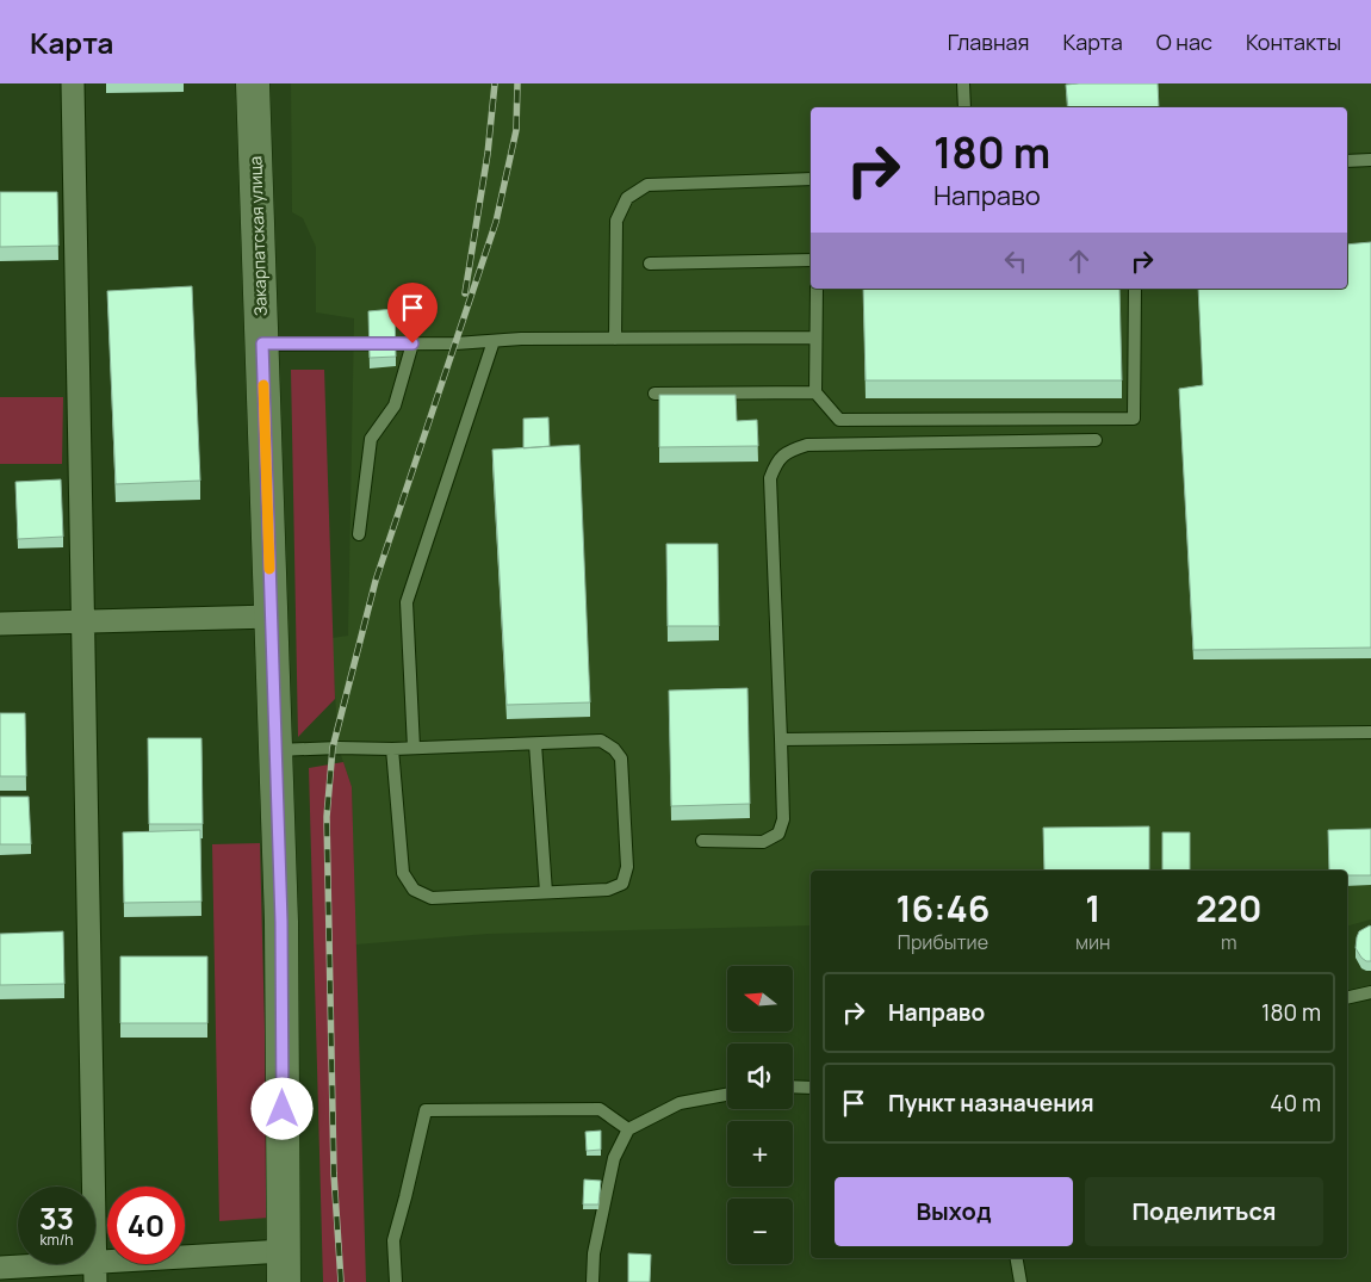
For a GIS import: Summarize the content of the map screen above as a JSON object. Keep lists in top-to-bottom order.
{
  "streets": {
    "street": ["Закарпатская улица"]
  },
  "north": "left",
  "page": {
    "header": "Карта",
    "nav": [
      "Главная",
      "Карта",
      "О нас",
      "Контакты"
    ],
    "turn": ["180 m", "Направо"],
    "eta": [
      "16:46",
      "Прибытие",
      "1",
      "мин",
      "220",
      "m"
    ],
    "map_buttons": ["+", "−"],
    "list": [
      {
        "name": "Направо",
        "value": "180 m"
      },
      {
        "name": "Пункт назначения",
        "value": "40 m"
      }
    ],
    "buttons": ["Выход", "Поделиться"],
    "speed": "33 km/h",
    "limit": "40"
  }
}
